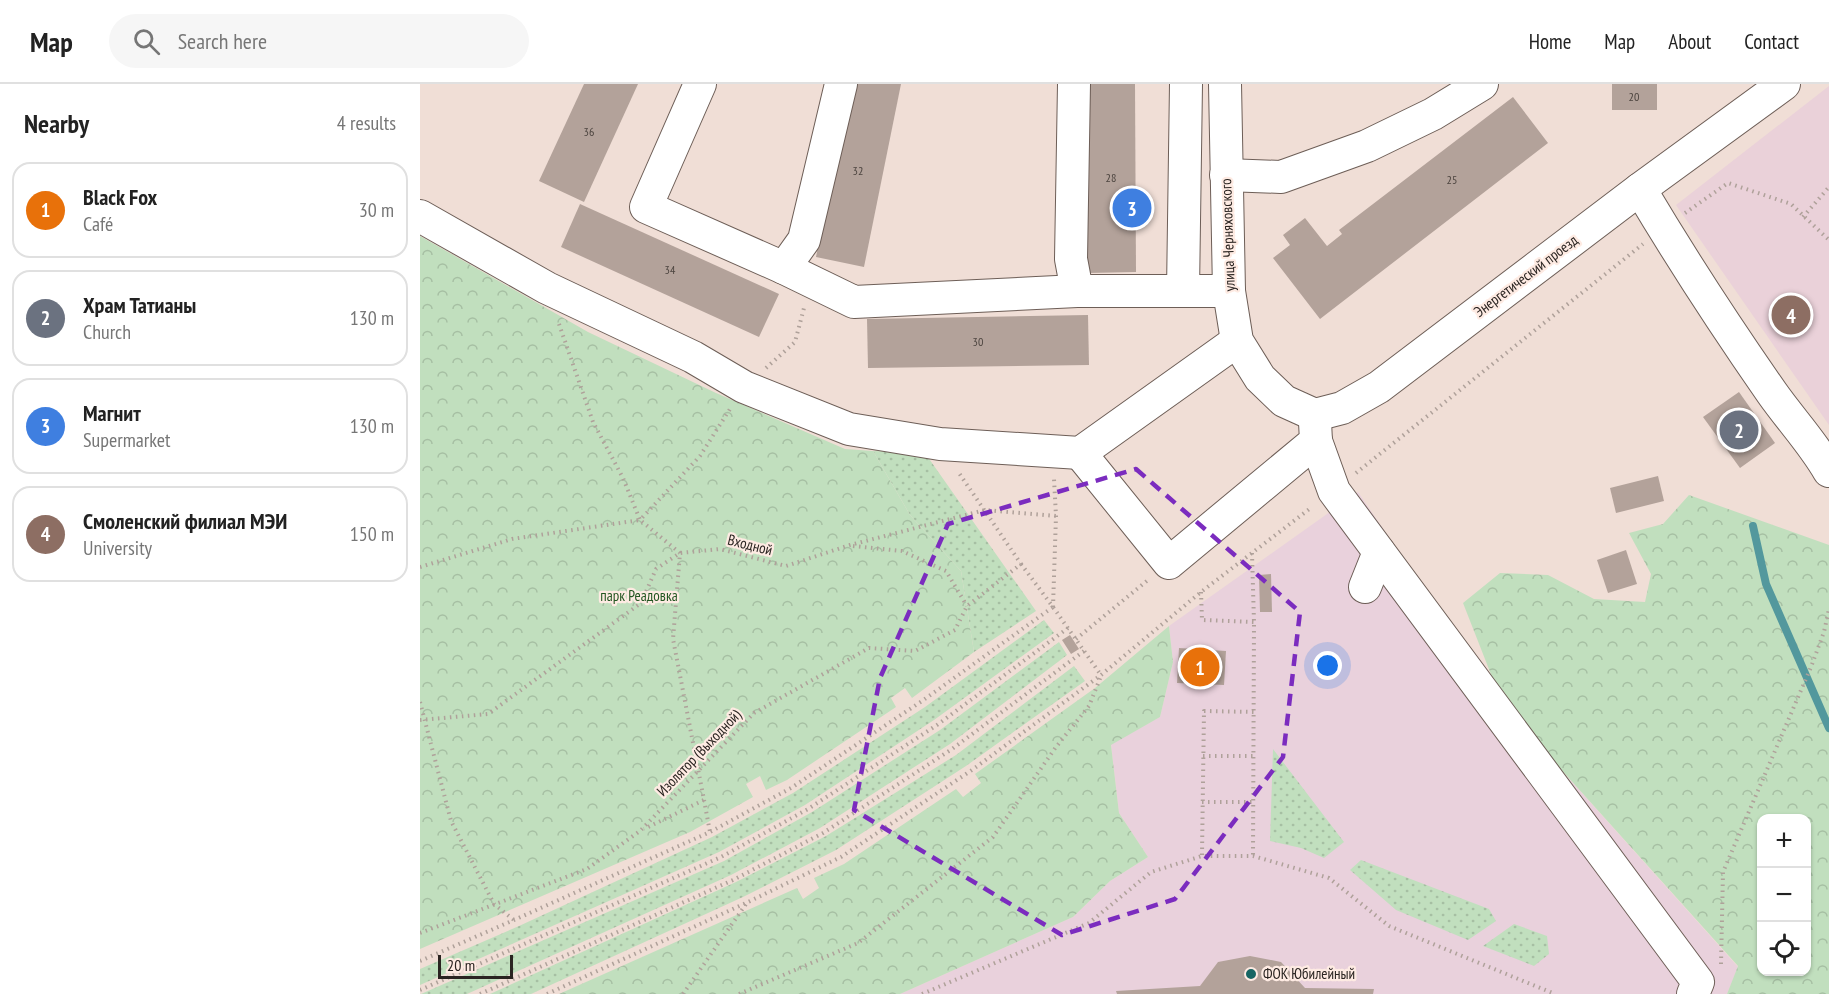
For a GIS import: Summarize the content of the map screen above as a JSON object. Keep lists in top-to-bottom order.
{
  "streets": {
    "street": ["улица Черняховского", "Энергетический проезд"],
    "path": ["Входной", "Изолятор (Выходной)"]
  },
  "crossings": [
    ["улица Черняховского", "Энергетический проезд"]
  ],
  "parks": ["парк Реадовка"],
  "places": ["ФОК Юбилейный"],
  "house_numbers": [
    "20",
    "36",
    "32",
    "28",
    "25",
    "34",
    "30"
  ],
  "scale_bar": "20 m",
  "page": {
    "header": "Map",
    "search": "Search here",
    "nav": [
      "Home",
      "Map",
      "About",
      "Contact"
    ],
    "heading": ["Nearby", "4 results"],
    "list": [
      {
        "mark": "1",
        "name": "Black Fox",
        "note": "Café",
        "value": "30 m"
      },
      {
        "mark": "2",
        "name": "Храм Татианы",
        "note": "Church",
        "value": "130 m"
      },
      {
        "mark": "3",
        "name": "Магнит",
        "note": "Supermarket",
        "value": "130 m"
      },
      {
        "mark": "4",
        "name": "Смоленский филиал МЭИ",
        "note": "University",
        "value": "150 m"
      }
    ],
    "pins": [
      "3",
      "4",
      "2",
      "1"
    ],
    "map_buttons": ["+", "−"],
    "scale": "20 m"
  }
}
